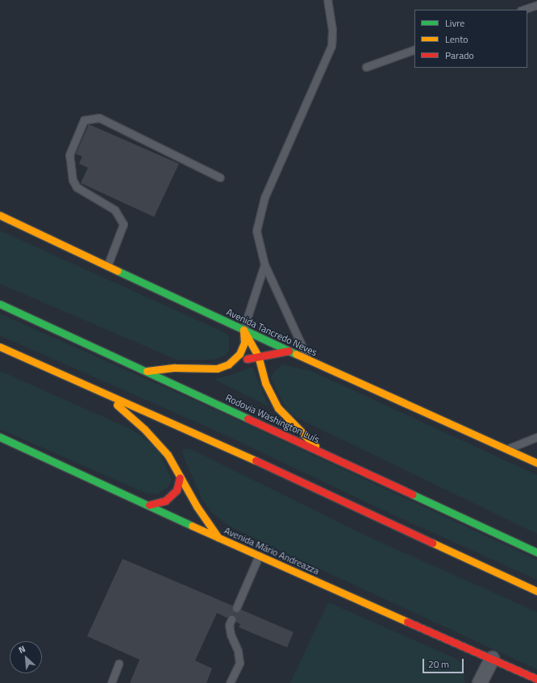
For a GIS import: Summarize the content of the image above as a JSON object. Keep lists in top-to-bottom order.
{
  "streets": {
    "main road": ["Avenida Tancredo Neves", "Rodovia Washington Luís", "Avenida Mário Andreazza"]
  },
  "legend": ["Livre", "Lento", "Parado"],
  "scale_bar": "20 m",
  "north": "top left"
}
